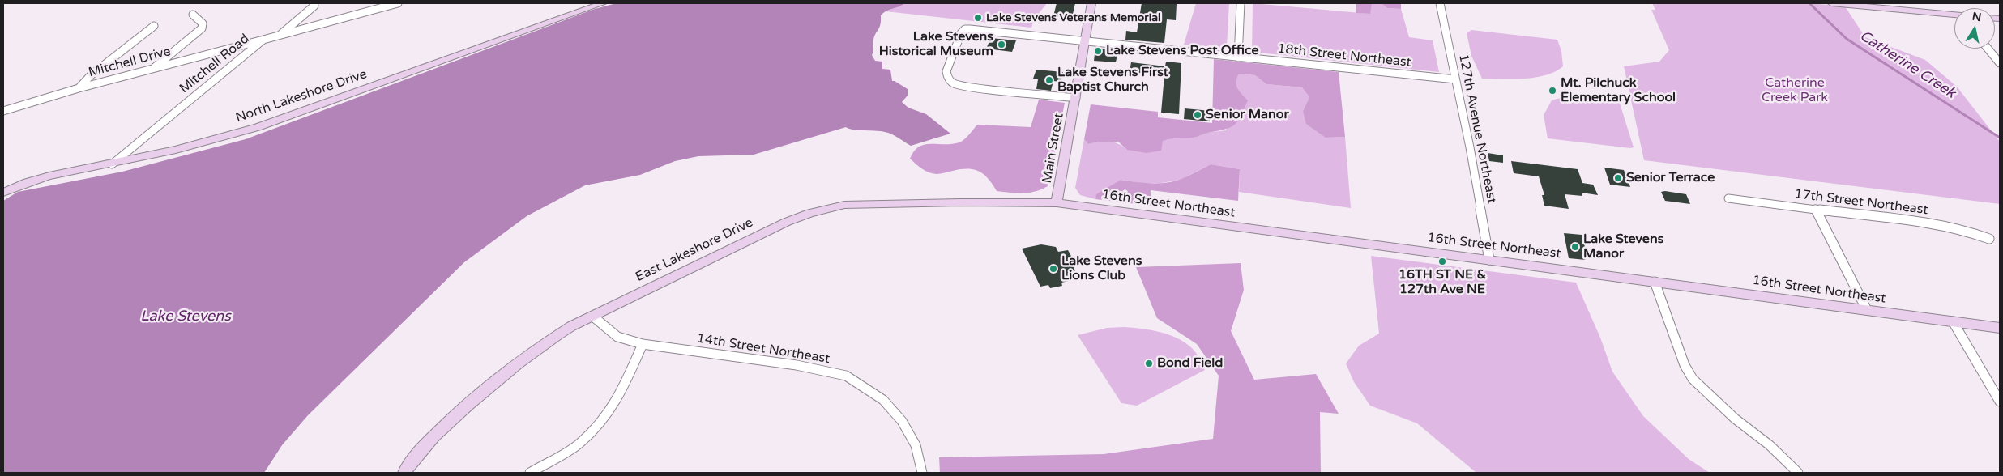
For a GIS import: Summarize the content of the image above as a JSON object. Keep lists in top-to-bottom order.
{
  "streets": {
    "main road": [
      "North Lakeshore Drive",
      "Main Street",
      "16th Street Northeast",
      "East Lakeshore Drive"
    ],
    "street": [
      "18th Street Northeast",
      "Mitchell Drive",
      "Mitchell Road",
      "127th Avenue Northeast",
      "17th Street Northeast",
      "14th Street Northeast"
    ]
  },
  "crossings": [
    ["18th Street Northeast", "127th Avenue Northeast"],
    ["18th Street Northeast", "Main Street"],
    ["Mitchell Drive", "Mitchell Road"],
    ["Mitchell Road", "North Lakeshore Drive"],
    ["127th Avenue Northeast", "16th Street Northeast"],
    ["Main Street", "16th Street Northeast"],
    ["Main Street", "East Lakeshore Drive"],
    ["16th Street Northeast", "East Lakeshore Drive"],
    ["East Lakeshore Drive", "14th Street Northeast"]
  ],
  "water": ["Catherine Creek", "Lake Stevens"],
  "parks": ["Catherine Creek Park"],
  "places": [
    "Lake Stevens Veterans Memorial",
    "Lake Stevens Historical Museum",
    "Lake Stevens Post Office",
    "Lake Stevens First Baptist Church",
    "Mt. Pilchuck Elementary School",
    "Senior Manor",
    "Senior Terrace",
    "Lake Stevens Manor",
    "16TH ST NE & 127th Ave NE",
    "Lake Stevens Lions Club",
    "Bond Field"
  ],
  "north": "top"
}
